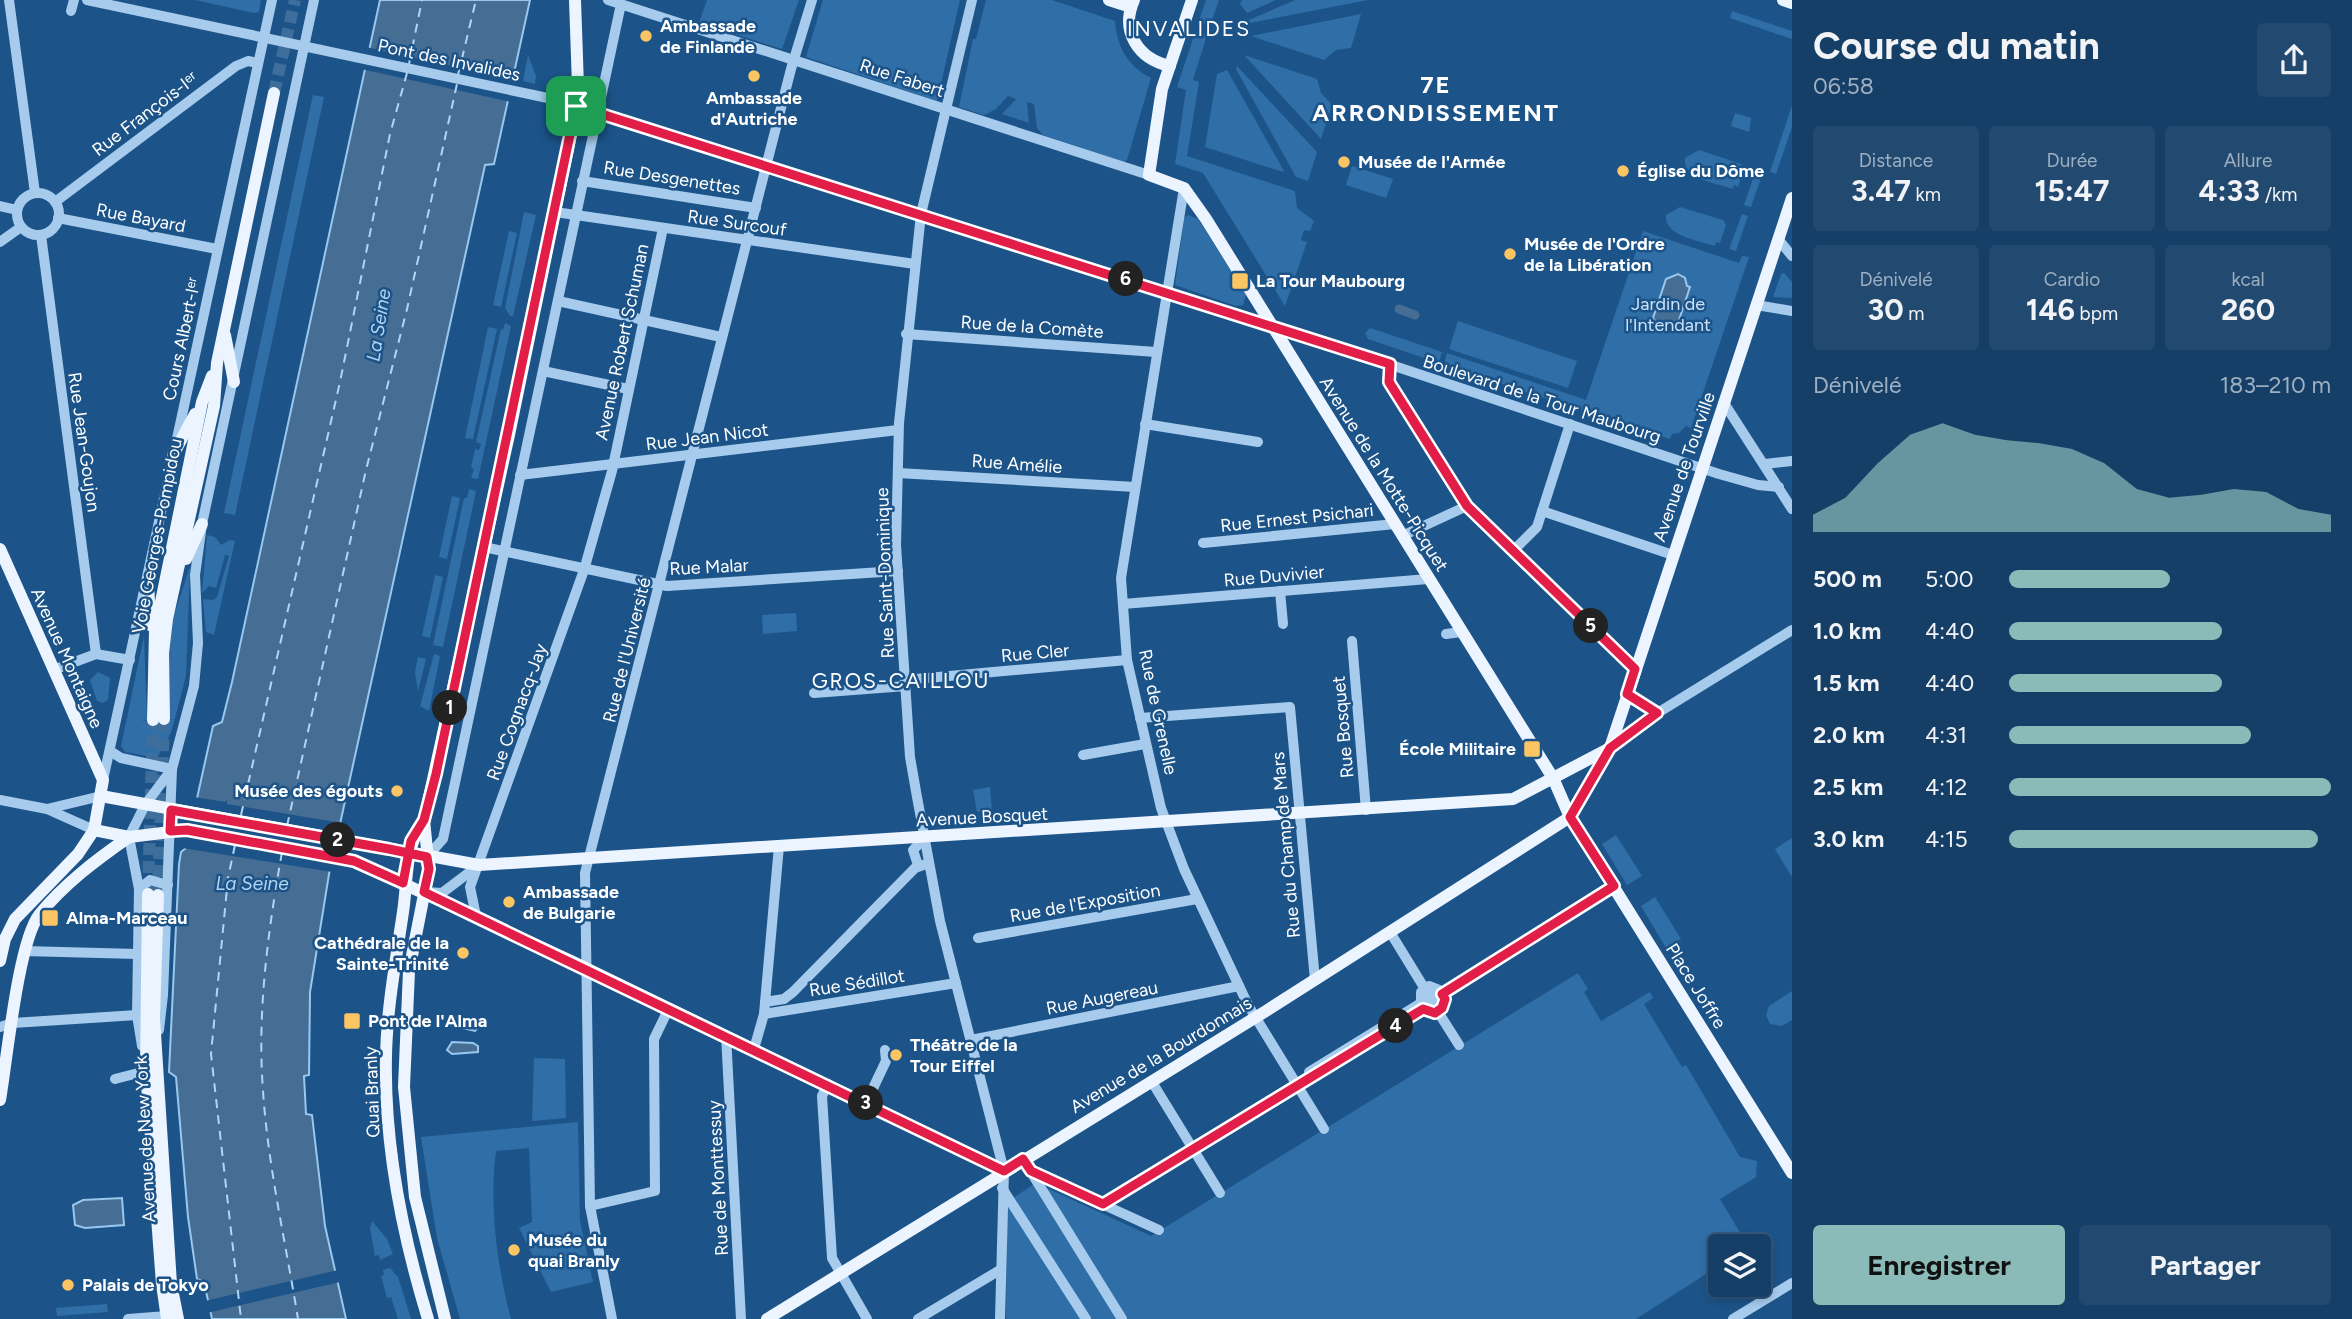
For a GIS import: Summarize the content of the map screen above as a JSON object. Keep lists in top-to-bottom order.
{
  "streets": {
    "main road": [
      "Rue Fabert",
      "Avenue de Tourville",
      "Avenue de la Motte-Picquet",
      "Voie Georges-Pompidou",
      "Avenue Montaigne",
      "Avenue Bosquet",
      "Place Joffre",
      "Avenue de la Bourdonnais",
      "Quai Branly",
      "Avenue de New York"
    ],
    "street": [
      "Pont des Invalides",
      "Rue François-Iᵉʳ",
      "Rue Desgenettes",
      "Rue Bayard",
      "Rue Surcouf",
      "Rue de la Comète",
      "Cours Albert-Iᵉʳ",
      "Avenue Robert Schuman",
      "Boulevard de la Tour Maubourg",
      "Rue Jean Nicot",
      "Rue Jean-Goujon",
      "Rue Amélie",
      "Rue Ernest Psichari",
      "Rue Malar",
      "Rue Saint-Dominique",
      "Rue Duvivier",
      "Rue de l'Université",
      "Rue Cler",
      "Rue Cognacq-Jay",
      "Rue de Grenelle",
      "Rue Bosquet",
      "Rue du Champ de Mars",
      "Rue de l'Exposition",
      "Rue Sédillot",
      "Rue Augereau",
      "Rue de Monttessuy"
    ]
  },
  "crossings": [
    ["Pont des Invalides", "Cours Albert-Iᵉʳ"],
    ["Pont des Invalides", "Boulevard de la Tour Maubourg"],
    ["Rue Fabert", "Avenue de la Motte-Picquet"],
    ["Rue Fabert", "Rue Saint-Dominique"],
    ["Rue Fabert", "Rue de l'Université"],
    ["Rue Fabert", "Rue de Grenelle"],
    ["Rue François-Iᵉʳ", "Rue Bayard"],
    ["Rue François-Iᵉʳ", "Cours Albert-Iᵉʳ"],
    ["Rue François-Iᵉʳ", "Rue Jean-Goujon"],
    ["Rue Desgenettes", "Rue de l'Université"],
    ["Rue Bayard", "Cours Albert-Iᵉʳ"],
    ["Rue Bayard", "Rue Jean-Goujon"],
    ["Rue Surcouf", "Avenue Robert Schuman"],
    ["Rue Surcouf", "Rue Saint-Dominique"],
    ["Rue Surcouf", "Rue de l'Université"],
    ["Rue de la Comète", "Rue Saint-Dominique"],
    ["Rue de la Comète", "Rue de Grenelle"],
    ["Cours Albert-Iᵉʳ", "Avenue Montaigne"],
    ["Avenue Robert Schuman", "Rue Jean Nicot"],
    ["Avenue Robert Schuman", "Rue Malar"],
    ["Avenue Robert Schuman", "Rue Cognacq-Jay"],
    ["Boulevard de la Tour Maubourg", "Avenue de Tourville"],
    ["Boulevard de la Tour Maubourg", "Avenue de la Motte-Picquet"],
    ["Boulevard de la Tour Maubourg", "Rue Saint-Dominique"],
    ["Boulevard de la Tour Maubourg", "Rue de l'Université"],
    ["Boulevard de la Tour Maubourg", "Rue de Grenelle"],
    ["Rue Jean Nicot", "Rue Saint-Dominique"],
    ["Rue Jean Nicot", "Rue de l'Université"],
    ["Rue Amélie", "Rue Saint-Dominique"],
    ["Rue Amélie", "Rue de Grenelle"],
    ["Avenue de Tourville", "Avenue de la Motte-Picquet"],
    ["Avenue de Tourville", "Avenue Bosquet"],
    ["Avenue de Tourville", "Place Joffre"],
    ["Avenue de Tourville", "Avenue de la Bourdonnais"],
    ["Avenue de la Motte-Picquet", "Rue Ernest Psichari"],
    ["Avenue de la Motte-Picquet", "Rue Duvivier"],
    ["Avenue de la Motte-Picquet", "Rue de Grenelle"],
    ["Avenue de la Motte-Picquet", "Avenue Bosquet"],
    ["Avenue de la Motte-Picquet", "Place Joffre"],
    ["Avenue de la Motte-Picquet", "Avenue de la Bourdonnais"],
    ["Rue Malar", "Rue Saint-Dominique"],
    ["Rue Malar", "Rue de l'Université"],
    ["Rue Malar", "Rue Cognacq-Jay"],
    ["Rue Saint-Dominique", "Rue Cler"],
    ["Rue Saint-Dominique", "Avenue Bosquet"],
    ["Rue Saint-Dominique", "Rue Sédillot"],
    ["Rue Saint-Dominique", "Rue Augereau"],
    ["Rue Saint-Dominique", "Avenue de la Bourdonnais"],
    ["Rue Duvivier", "Rue de Grenelle"],
    ["Rue de l'Université", "Avenue Bosquet"],
    ["Rue Cler", "Rue de Grenelle"],
    ["Rue Cognacq-Jay", "Avenue Bosquet"],
    ["Rue de Grenelle", "Avenue Bosquet"],
    ["Rue de Grenelle", "Rue du Champ de Mars"],
    ["Rue de Grenelle", "Rue de l'Exposition"],
    ["Rue de Grenelle", "Rue Augereau"],
    ["Rue de Grenelle", "Avenue de la Bourdonnais"],
    ["Rue Bosquet", "Avenue Bosquet"],
    ["Avenue Bosquet", "Rue du Champ de Mars"],
    ["Avenue Bosquet", "Quai Branly"],
    ["Rue du Champ de Mars", "Avenue de la Bourdonnais"],
    ["Place Joffre", "Avenue de la Bourdonnais"]
  ],
  "districts": ["INVALIDES", "7E ARRONDISSEMENT", "GROS-CAILLOU"],
  "water": ["La Seine"],
  "parks": ["Jardin de l'Intendant"],
  "places": {
    "other": [
      "Ambassade de Finlande",
      "Ambassade d'Autriche",
      "Musée de l'Armée",
      "Église du Dôme",
      "Musée de l'Ordre de la Libération",
      "Musée des égouts",
      "Ambassade de Bulgarie",
      "Cathédrale de la Sainte-Trinité",
      "Théâtre de la Tour Eiffel",
      "Musée du quai Branly",
      "Palais de Tokyo"
    ],
    "transit": [
      "La Tour Maubourg",
      "École Militaire",
      "Alma-Marceau",
      "Pont de l'Alma"
    ]
  },
  "page": {
    "heading": ["Course du matin", "06:58"],
    "stats": [
      ["Distance", "3.47 km"],
      ["Durée", "15:47"],
      ["Allure", "4:33 /km"],
      ["Dénivelé", "30 m"],
      ["Cardio", "146 bpm"],
      ["kcal", "260"]
    ],
    "pins": [
      "6",
      "5",
      "1",
      "2",
      "4",
      "3"
    ],
    "chart": ["Dénivelé", "183–210 m"],
    "list": [
      {
        "name": "500 m",
        "note": "5:00"
      },
      {
        "name": "1.0 km",
        "note": "4:40"
      },
      {
        "name": "1.5 km",
        "note": "4:40"
      },
      {
        "name": "2.0 km",
        "note": "4:31"
      },
      {
        "name": "2.5 km",
        "note": "4:12"
      },
      {
        "name": "3.0 km",
        "note": "4:15"
      }
    ],
    "buttons": ["Enregistrer", "Partager"]
  }
}
